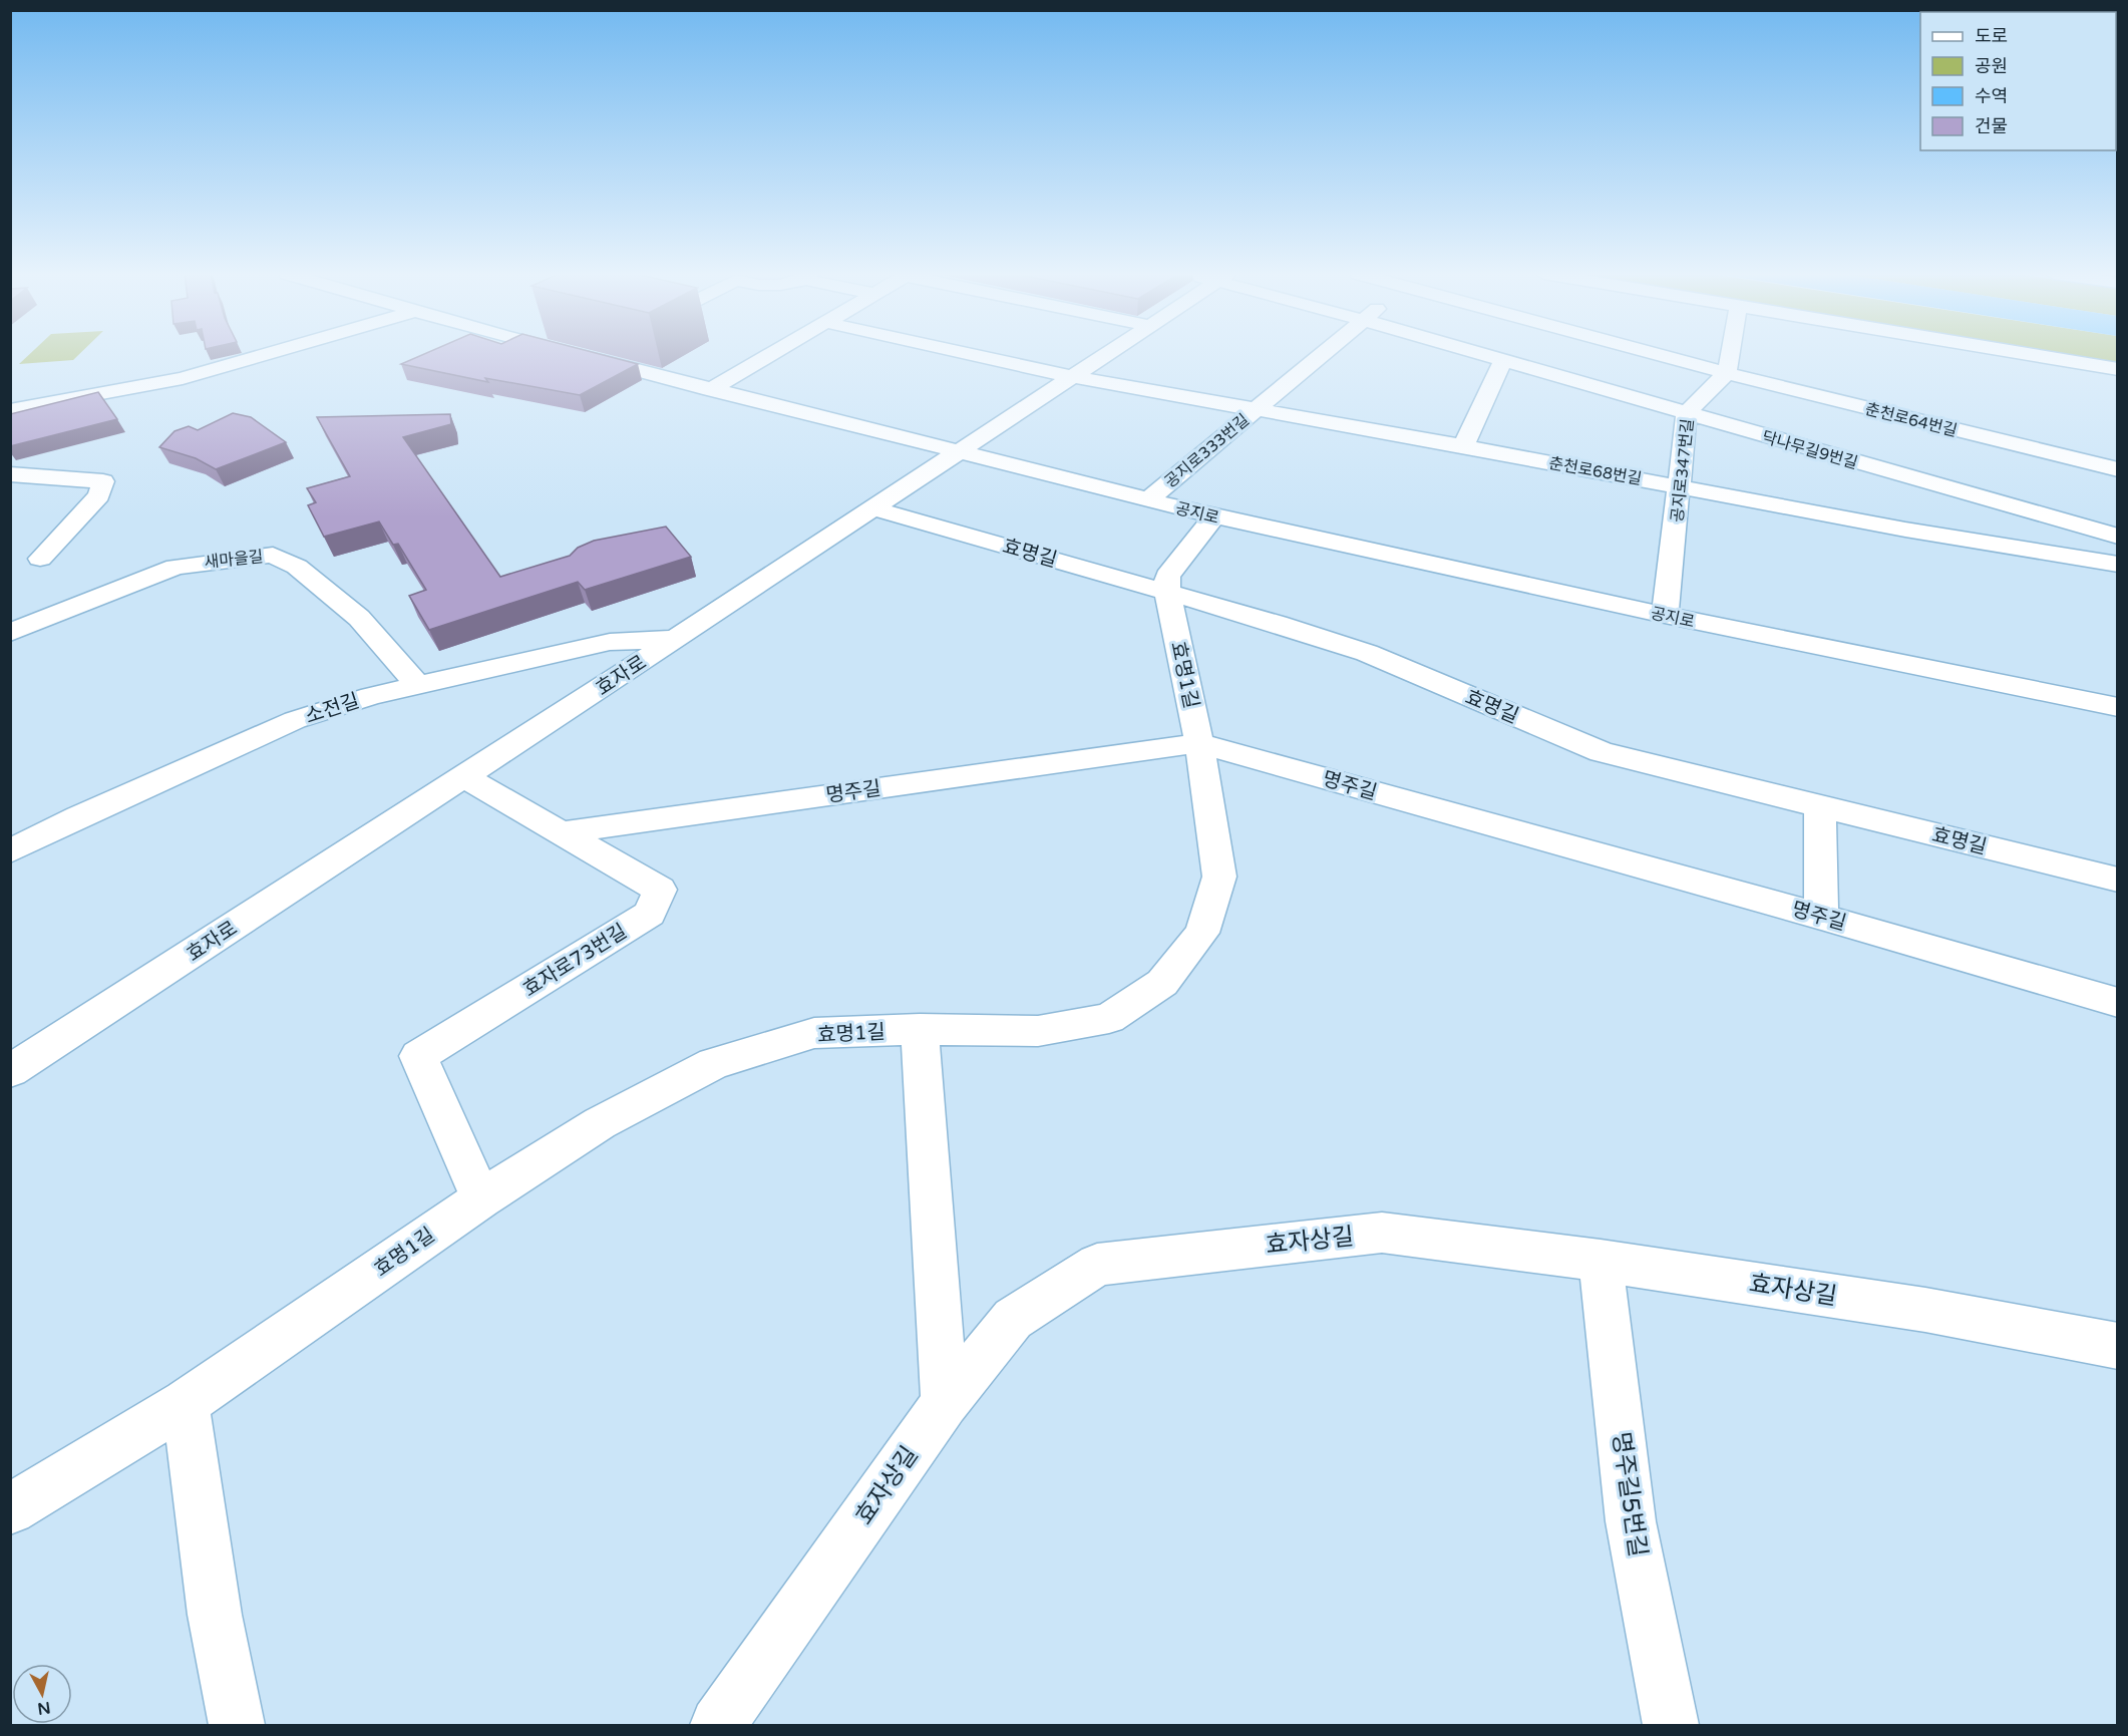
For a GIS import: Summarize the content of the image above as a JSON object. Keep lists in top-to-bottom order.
{
  "streets": {
    "street": [
      "춘천로64번길",
      "닥나무길9번길",
      "공지로333번길",
      "춘천로68번길",
      "공지로347번길",
      "공지로",
      "효명길",
      "새마을길",
      "효자로",
      "효명1길",
      "소전길",
      "명주길",
      "효자로73번길",
      "효자상길",
      "명주길5번길"
    ]
  },
  "crossings": [
    ["춘천로64번길", "공지로347번길"],
    ["닥나무길9번길", "공지로347번길"],
    ["공지로333번길", "춘천로68번길"],
    ["공지로333번길", "공지로"],
    ["춘천로68번길", "공지로347번길"],
    ["춘천로68번길", "효자로"],
    ["공지로347번길", "공지로"],
    ["공지로", "효자로"],
    ["효명길", "효자로"],
    ["효명길", "효명1길"],
    ["새마을길", "소전길"],
    ["효자로", "소전길"],
    ["효자로", "효자로73번길"],
    ["효명1길", "명주길"],
    ["효명1길", "효자로73번길"],
    ["명주길", "효자로73번길"],
    ["효자상길", "명주길5번길"]
  ],
  "legend": [
    "도로",
    "공원",
    "수역",
    "건물"
  ],
  "north": "bottom"
}
